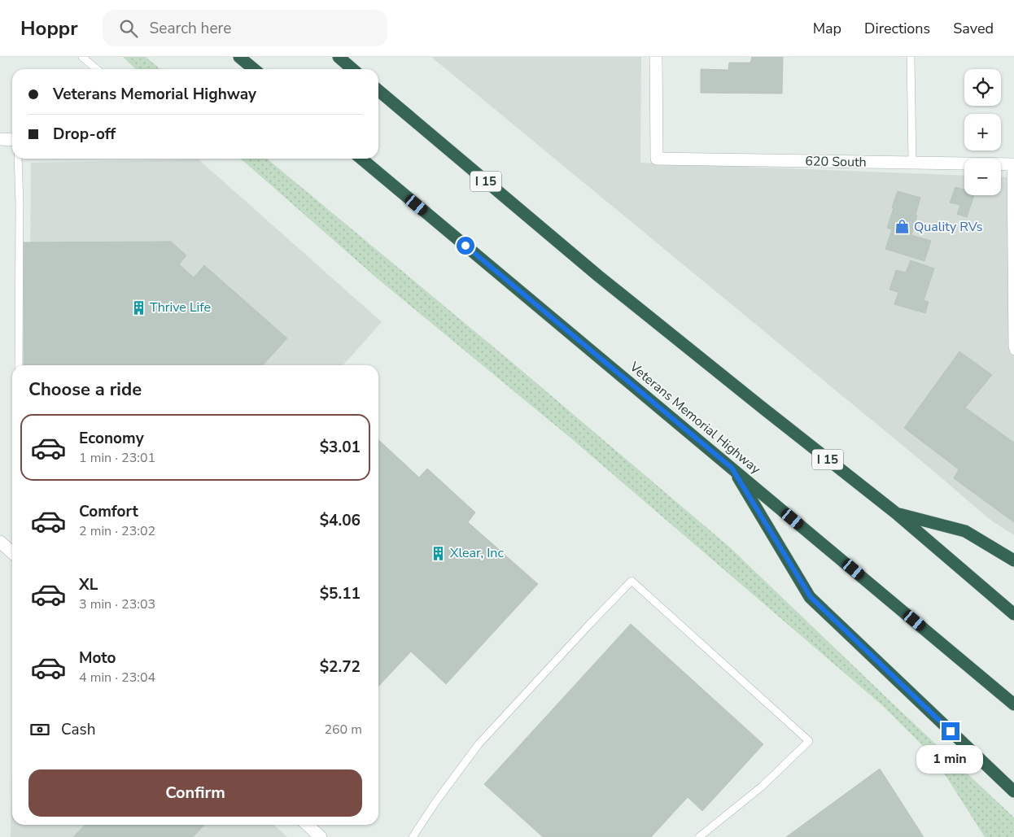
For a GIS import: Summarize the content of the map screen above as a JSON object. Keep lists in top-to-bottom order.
{
  "streets": {
    "highway": ["I 15", "Veterans Memorial Highway"],
    "street": ["620 South"]
  },
  "places": {
    "shop": ["Quality RVs"],
    "building": ["Thrive Life", "Xlear, Inc"]
  },
  "page": {
    "header": "Hoppr",
    "search": "Search here",
    "nav": ["Map", "Directions", "Saved"],
    "map_buttons": ["+", "−"],
    "banner": ["Veterans Memorial Highway", "Drop-off"],
    "heading": "Choose a ride",
    "list": [
      {
        "name": "Economy",
        "note": "1 min · 23:01",
        "value": "$3.01"
      },
      {
        "name": "Comfort",
        "note": "2 min · 23:02",
        "value": "$4.06"
      },
      {
        "name": "XL",
        "note": "3 min · 23:03",
        "value": "$5.11"
      },
      {
        "name": "Moto",
        "note": "4 min · 23:04",
        "value": "$2.72"
      }
    ],
    "pay": ["Cash", "260 m"],
    "bubble": "1 min",
    "buttons": "Confirm"
  }
}
